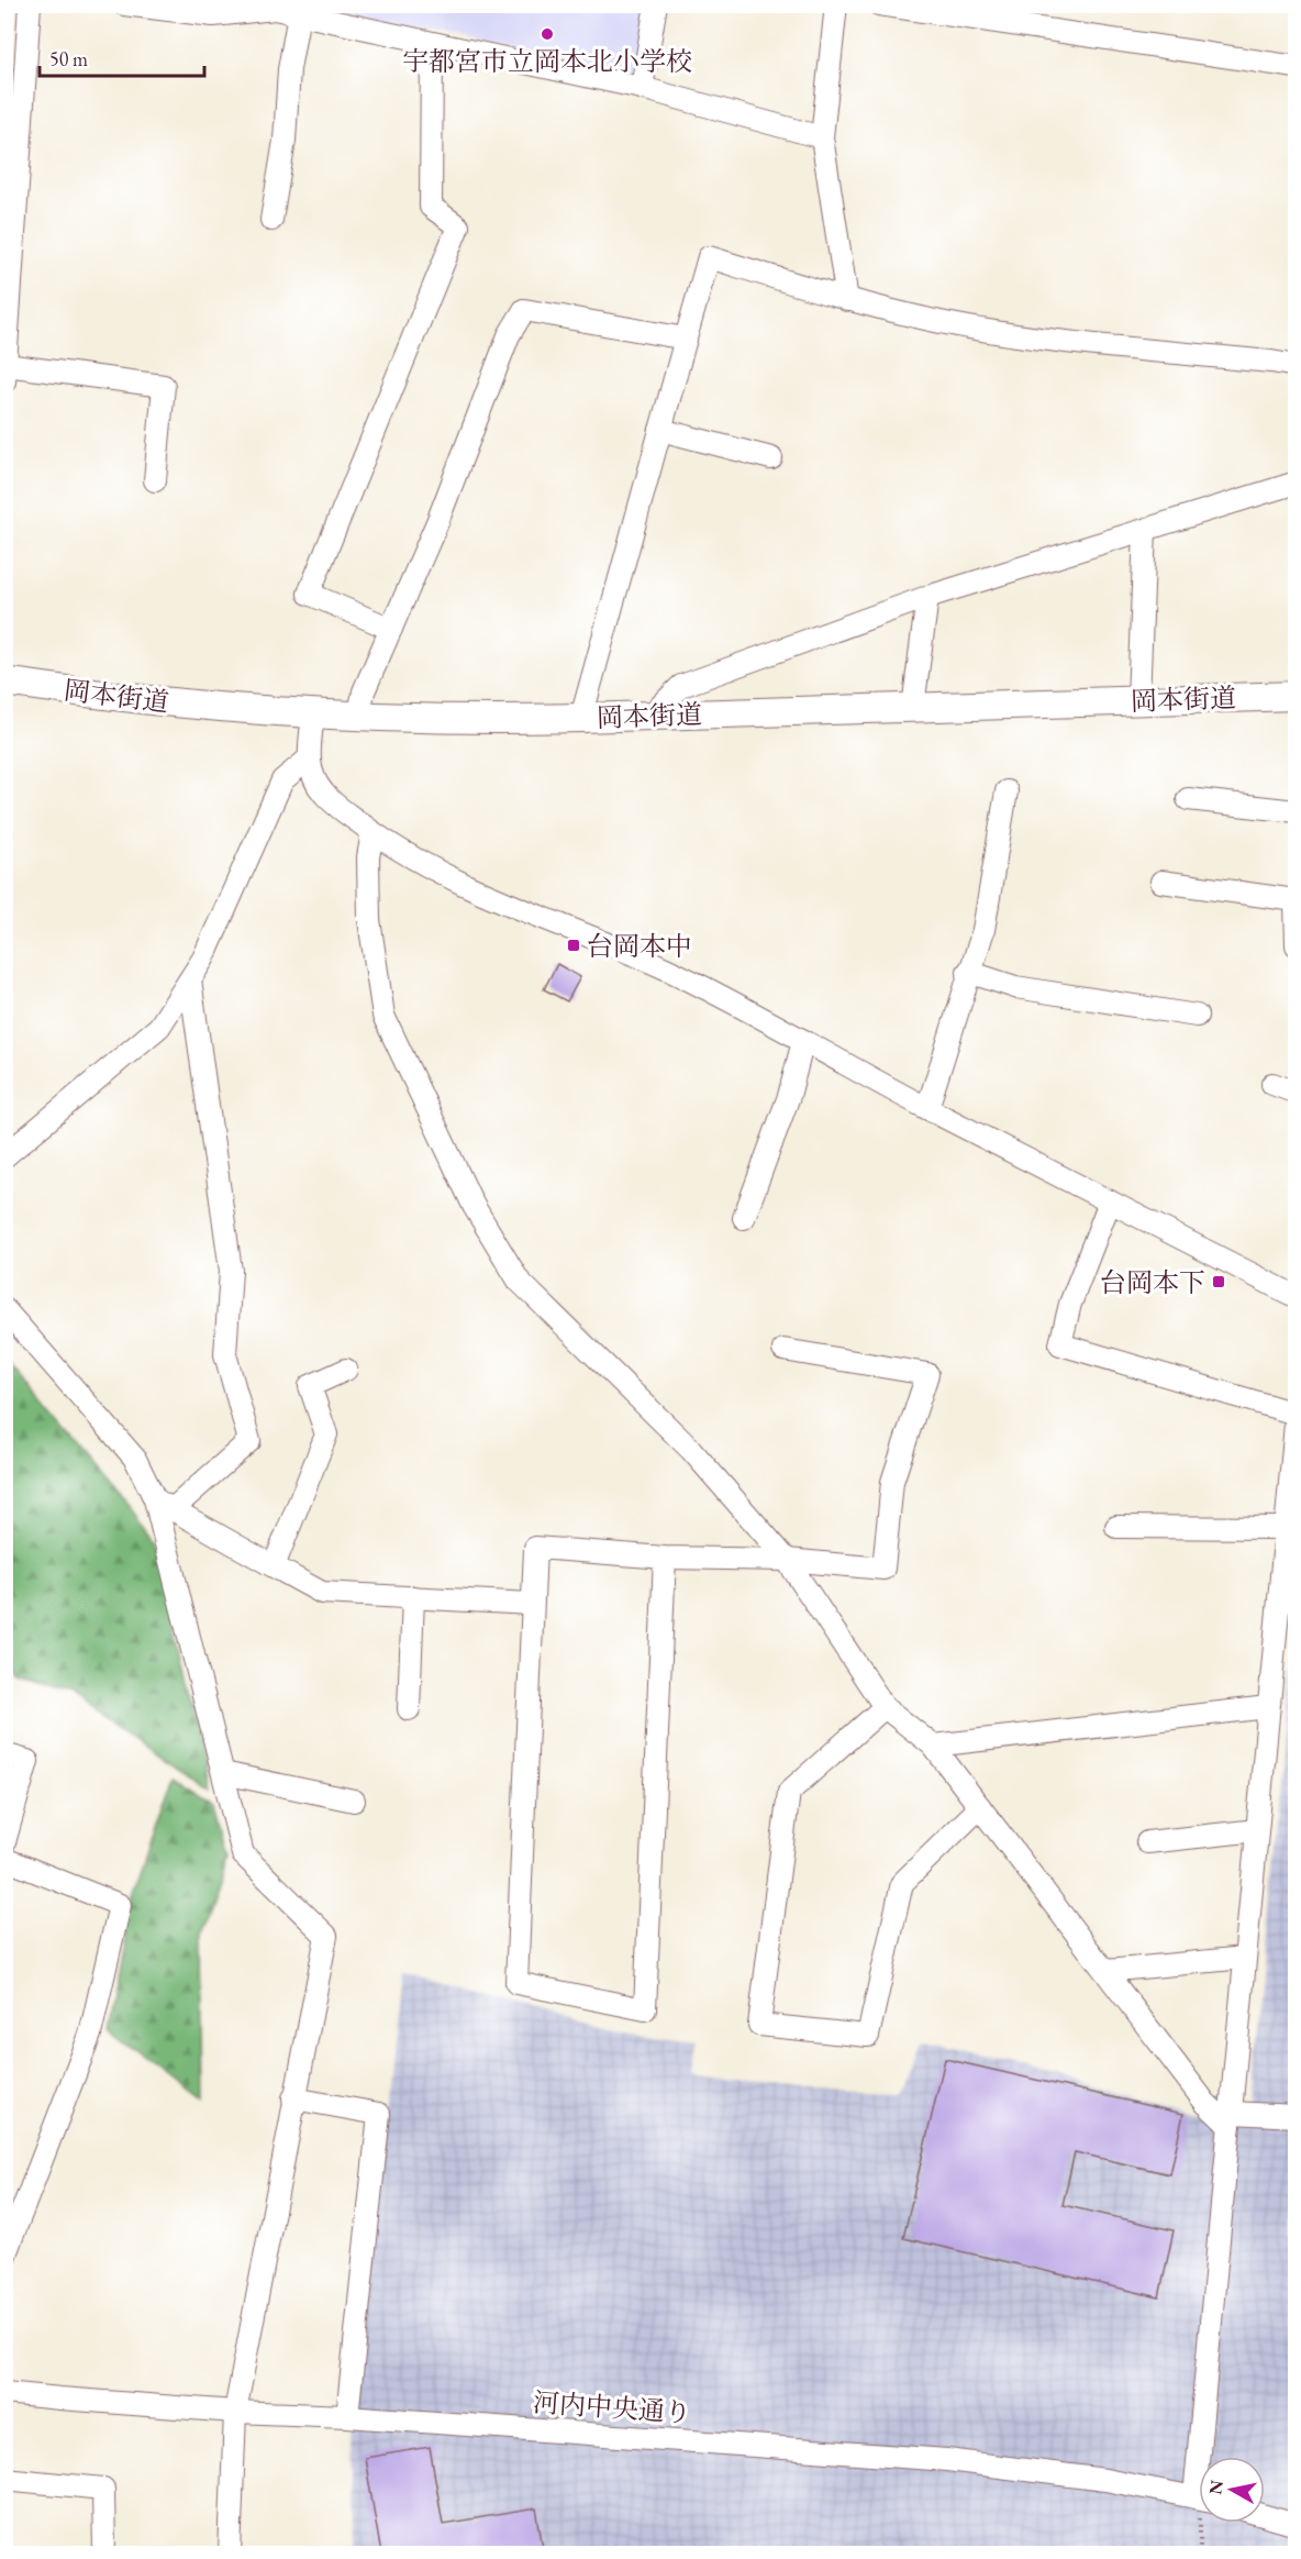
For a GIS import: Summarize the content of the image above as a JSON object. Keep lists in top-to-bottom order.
{
  "streets": {
    "main road": ["岡本街道"],
    "street": ["河内中央通り"]
  },
  "places": {
    "other": ["宇都宮市立岡本北小学校"],
    "transit": ["台岡本中", "台岡本下"]
  },
  "scale_bar": "50 m",
  "north": "left"
}
